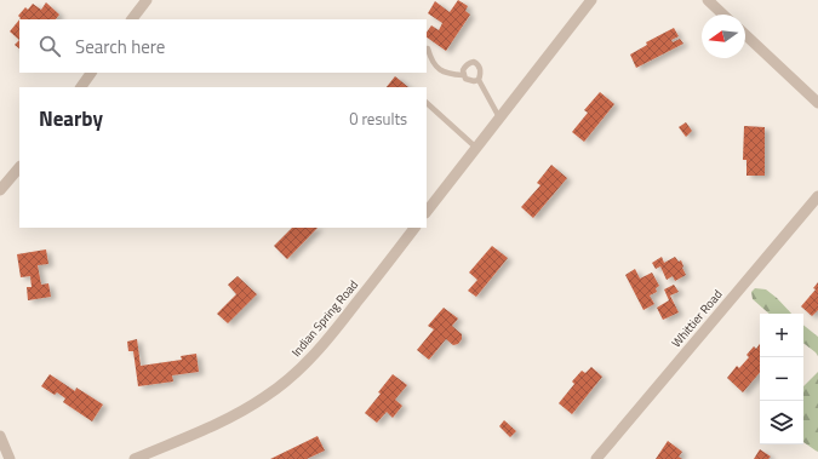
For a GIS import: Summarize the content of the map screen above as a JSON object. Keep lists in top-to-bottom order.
{
  "streets": {
    "street": ["Indian Spring Road", "Whittier Road"]
  },
  "north": "left",
  "page": {
    "search": "Search here",
    "heading": ["Nearby", "0 results"],
    "map_buttons": ["+", "−"]
  }
}
